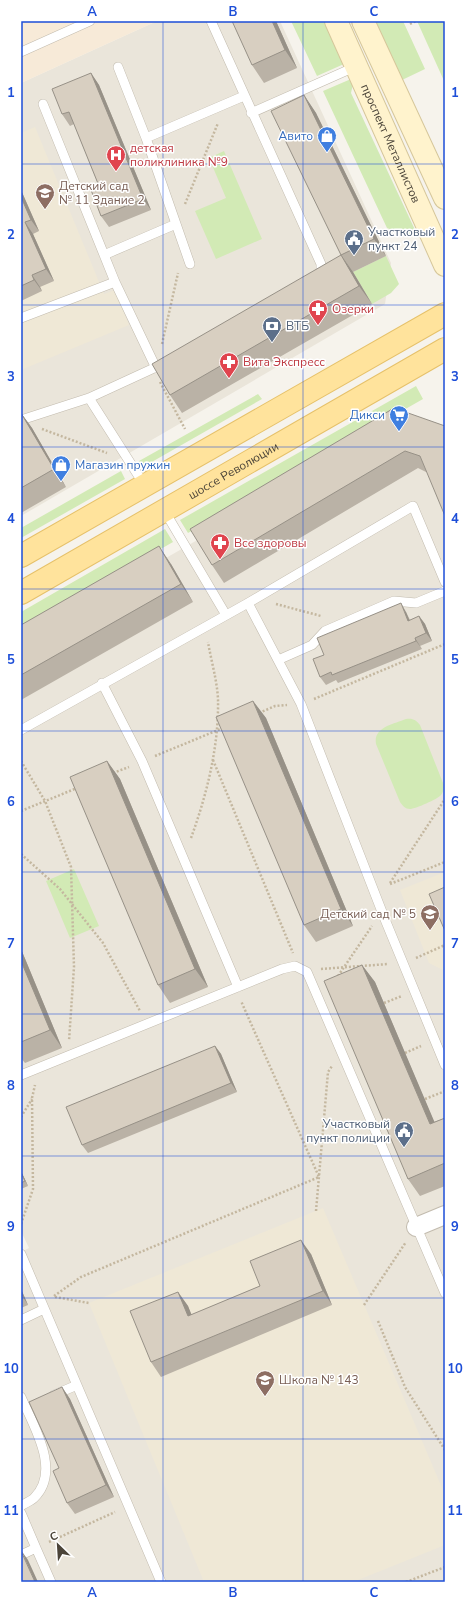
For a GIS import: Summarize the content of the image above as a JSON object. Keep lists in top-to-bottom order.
{
  "streets": {
    "main road": ["шоссе Революции"],
    "street": ["проспект Металлистов"]
  },
  "places": {
    "shop": ["Авито", "Магазин пружин"],
    "hospital": ["детская поликлиника №9"],
    "school or university": ["Детский сад № 11 Здание 2", "Детский сад № 5", "Школа № 143"],
    "public building": ["Участковый пункт 24", "Участковый пункт полиции"],
    "pharmacy": ["Озерки", "Вита Экспресс", "Все здоровы"],
    "bank": ["ВТБ"],
    "supermarket": ["Дикси"]
  },
  "north": "top left",
  "grid": {
    "columns": ["A", "B", "C"],
    "rows": [
      "1",
      "2",
      "3",
      "4",
      "5",
      "6",
      "7",
      "8",
      "9",
      "10",
      "11"
    ]
  }
}
